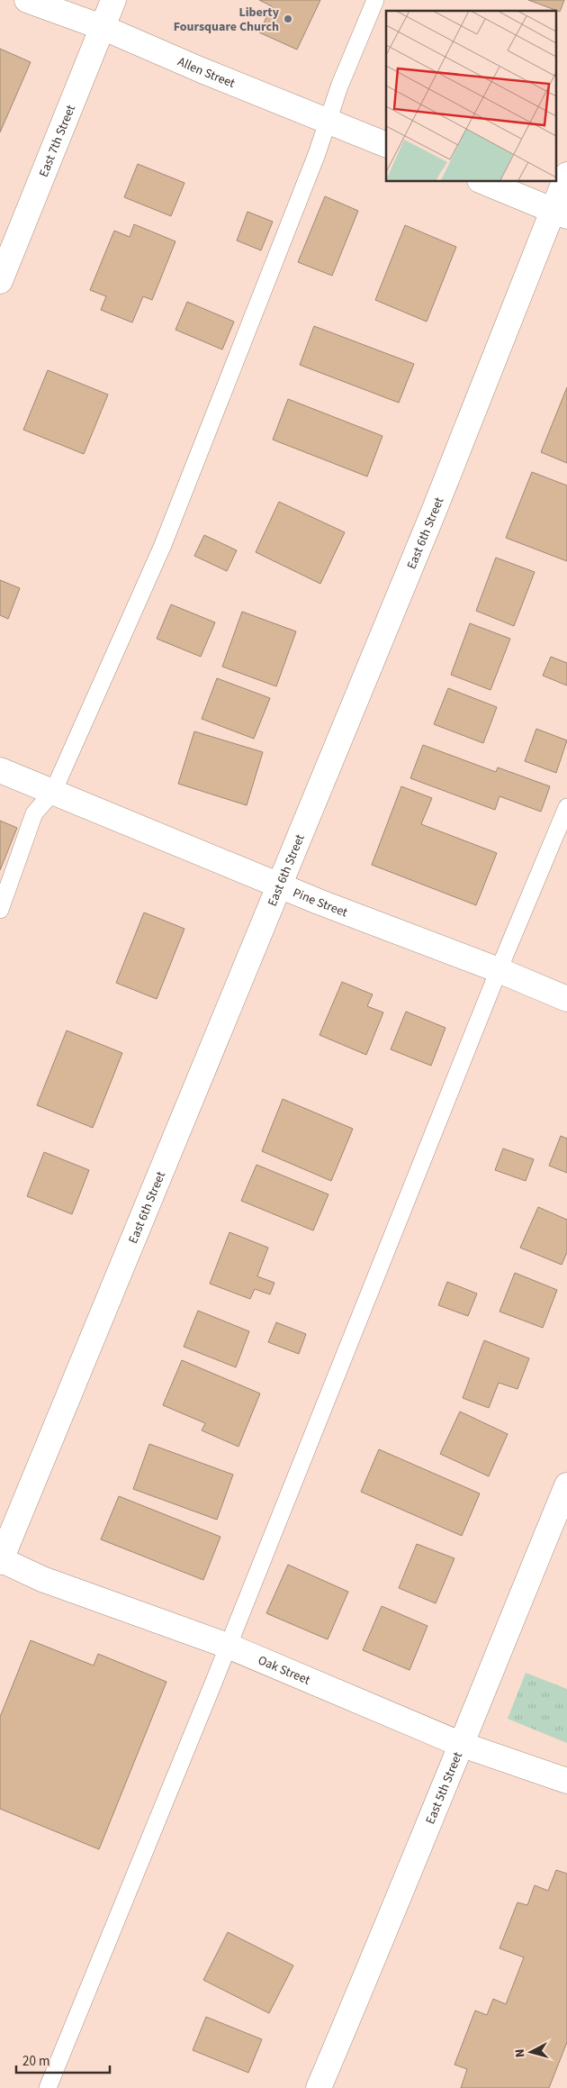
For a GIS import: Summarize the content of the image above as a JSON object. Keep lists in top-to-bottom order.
{
  "streets": {
    "street": [
      "Allen Street",
      "East 7th Street",
      "East 6th Street",
      "Pine Street",
      "Oak Street",
      "East 5th Street"
    ]
  },
  "crossings": [
    ["Allen Street", "East 7th Street"],
    ["East 6th Street", "Pine Street"],
    ["East 6th Street", "Oak Street"],
    ["Oak Street", "East 5th Street"]
  ],
  "places": ["Liberty Foursquare Church"],
  "scale_bar": "20 m",
  "north": "left"
}
